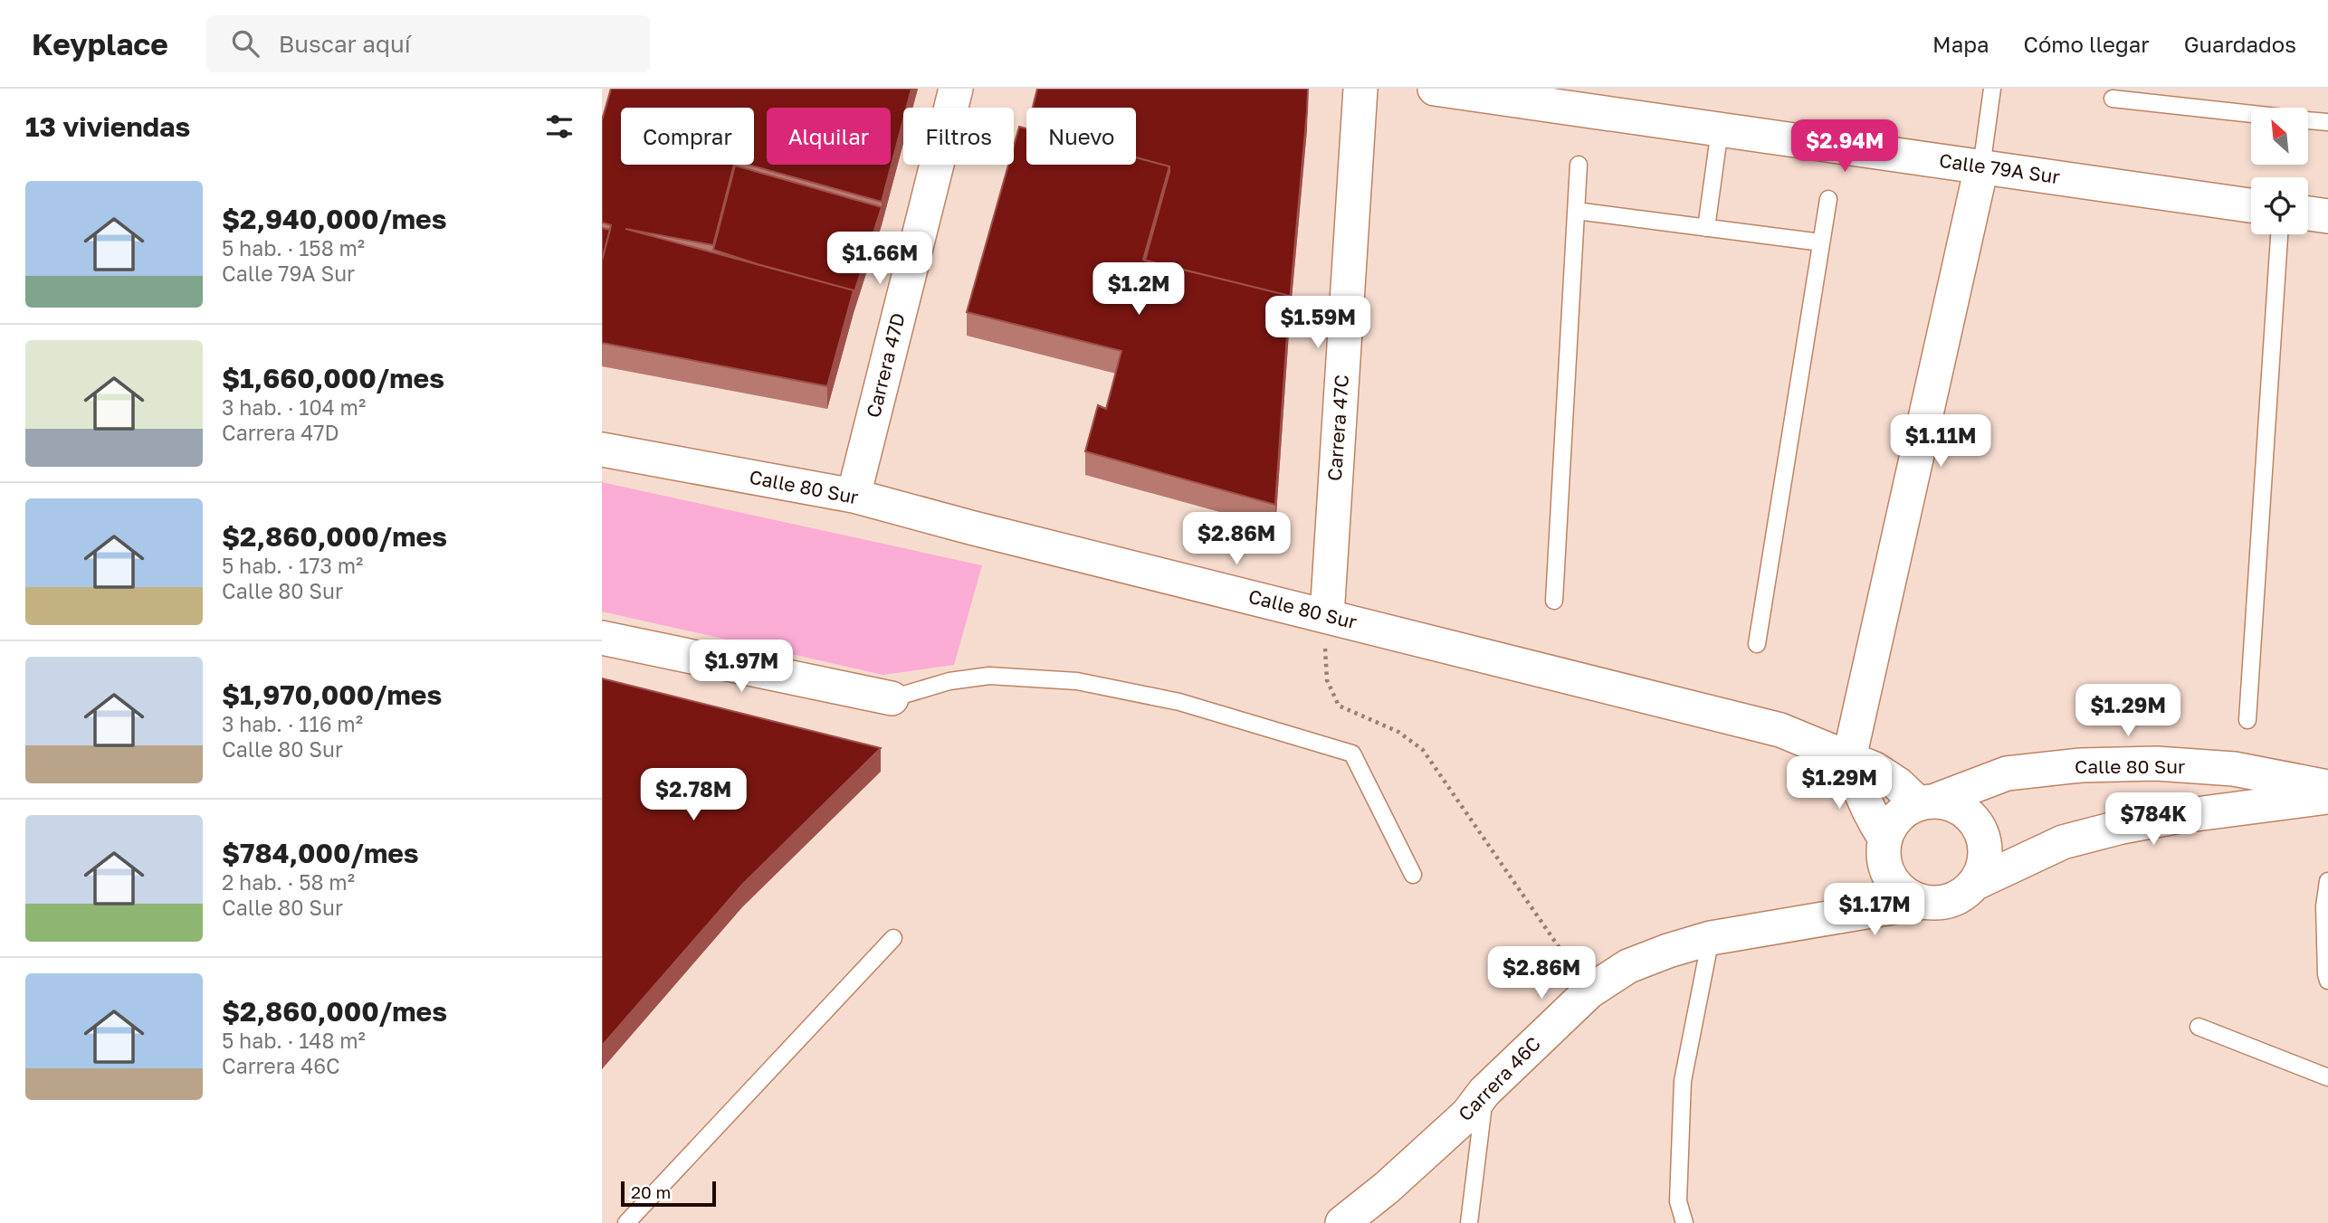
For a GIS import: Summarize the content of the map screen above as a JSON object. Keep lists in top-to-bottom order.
{
  "streets": {
    "street": [
      "Calle 79A Sur",
      "Carrera 47D",
      "Carrera 47C",
      "Calle 80 Sur",
      "Carrera 46C"
    ]
  },
  "crossings": [
    ["Carrera 47D", "Calle 80 Sur"],
    ["Carrera 47C", "Calle 80 Sur"],
    ["Calle 80 Sur", "Carrera 46C"]
  ],
  "scale_bar": "20 m",
  "north": "top left",
  "page": {
    "header": "Keyplace",
    "search": "Buscar aquí",
    "nav": ["Mapa", "Cómo llegar", "Guardados"],
    "heading": "13 viviendas",
    "chip": [
      "Comprar",
      "Alquilar",
      "Filtros",
      "Nuevo"
    ],
    "price": [
      "$2.94M",
      "$1.66M",
      "$1.2M",
      "$1.59M",
      "$1.11M",
      "$2.86M",
      "$1.97M",
      "$1.29M",
      "$1.29M",
      "$2.78M",
      "$784K",
      "$1.17M",
      "$2.86M"
    ],
    "list": [
      {
        "name": "$2,940,000/mes",
        "note": "5 hab. · 158 m² · Calle 79A Sur"
      },
      {
        "name": "$1,660,000/mes",
        "note": "3 hab. · 104 m² · Carrera 47D"
      },
      {
        "name": "$2,860,000/mes",
        "note": "5 hab. · 173 m² · Calle 80 Sur"
      },
      {
        "name": "$1,970,000/mes",
        "note": "3 hab. · 116 m² · Calle 80 Sur"
      },
      {
        "name": "$784,000/mes",
        "note": "2 hab. · 58 m² · Calle 80 Sur"
      },
      {
        "name": "$2,860,000/mes",
        "note": "5 hab. · 148 m² · Carrera 46C"
      }
    ],
    "scale": "20 m"
  }
}
